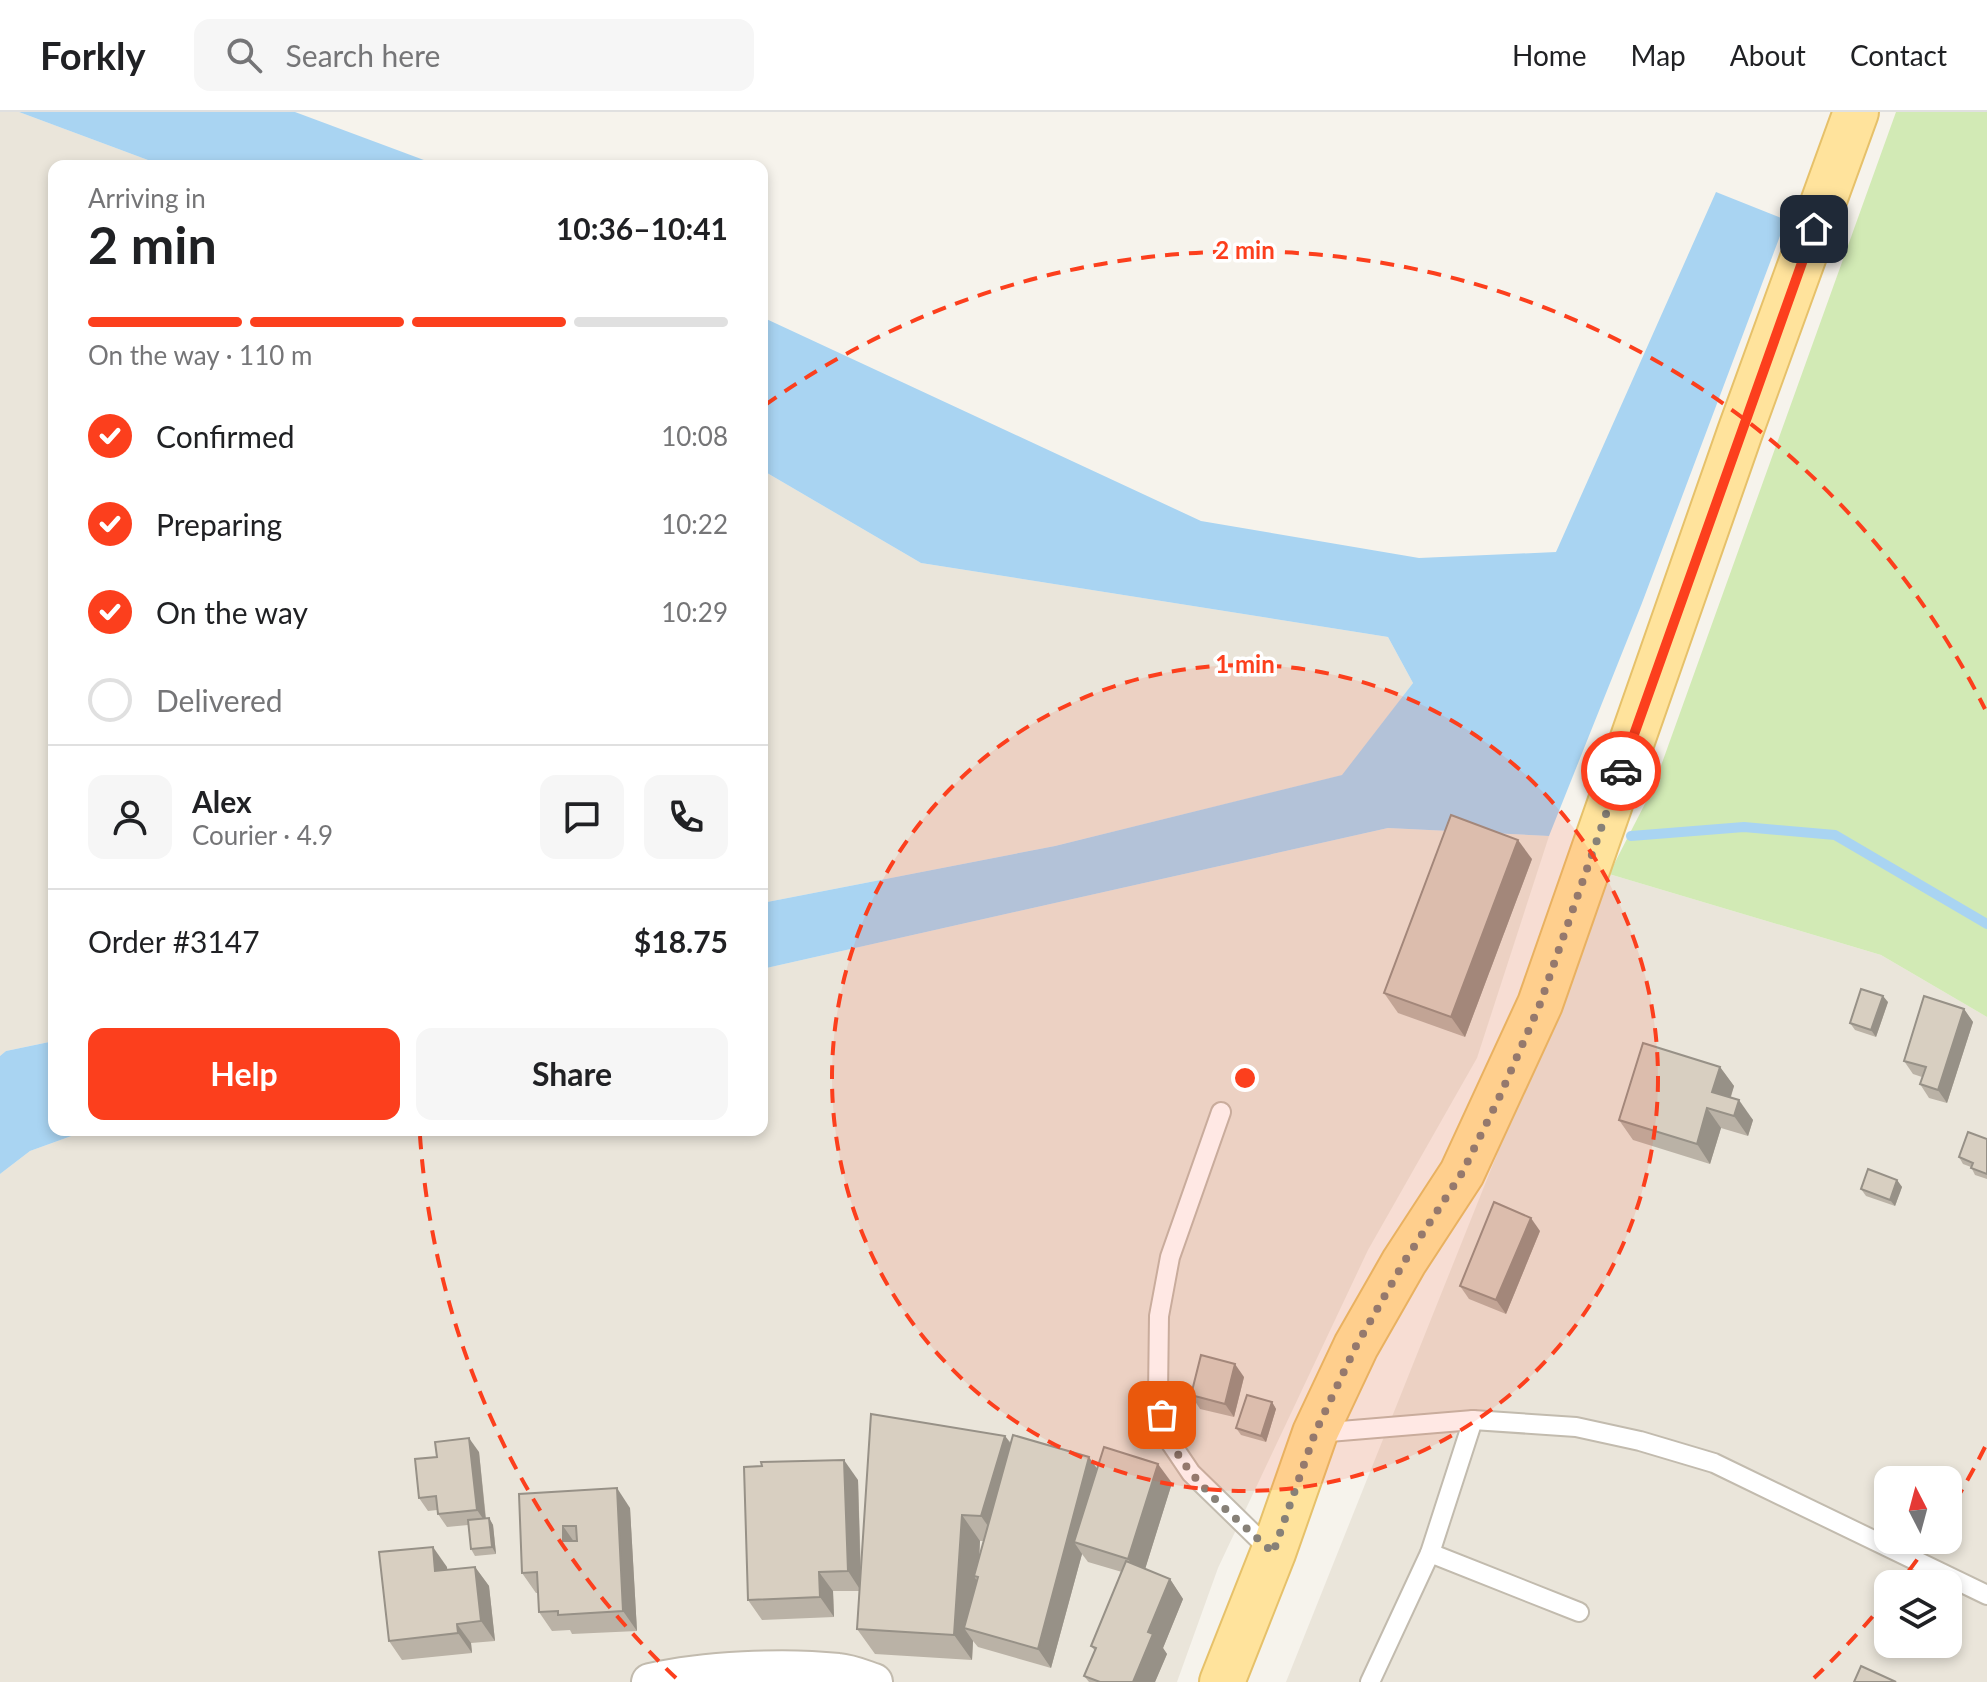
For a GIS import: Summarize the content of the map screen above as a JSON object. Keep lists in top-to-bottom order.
{
  "north": "top",
  "page": {
    "header": "Forkly",
    "search": "Search here",
    "nav": [
      "Home",
      "Map",
      "About",
      "Contact"
    ],
    "heading": ["2 min", "Arriving in", "10:36–10:41"],
    "panel": [
      "Alex",
      "Courier · 4.9",
      "Order #3147",
      "$18.75"
    ],
    "bar": "On the way · 110 m",
    "list": [
      ["Confirmed", "10:08"],
      ["Preparing", "10:22"],
      ["On the way", "10:29"],
      "Delivered"
    ],
    "buttons": ["Help", "Share"]
  },
  "rings": ["2 min", "1 min"]
}
